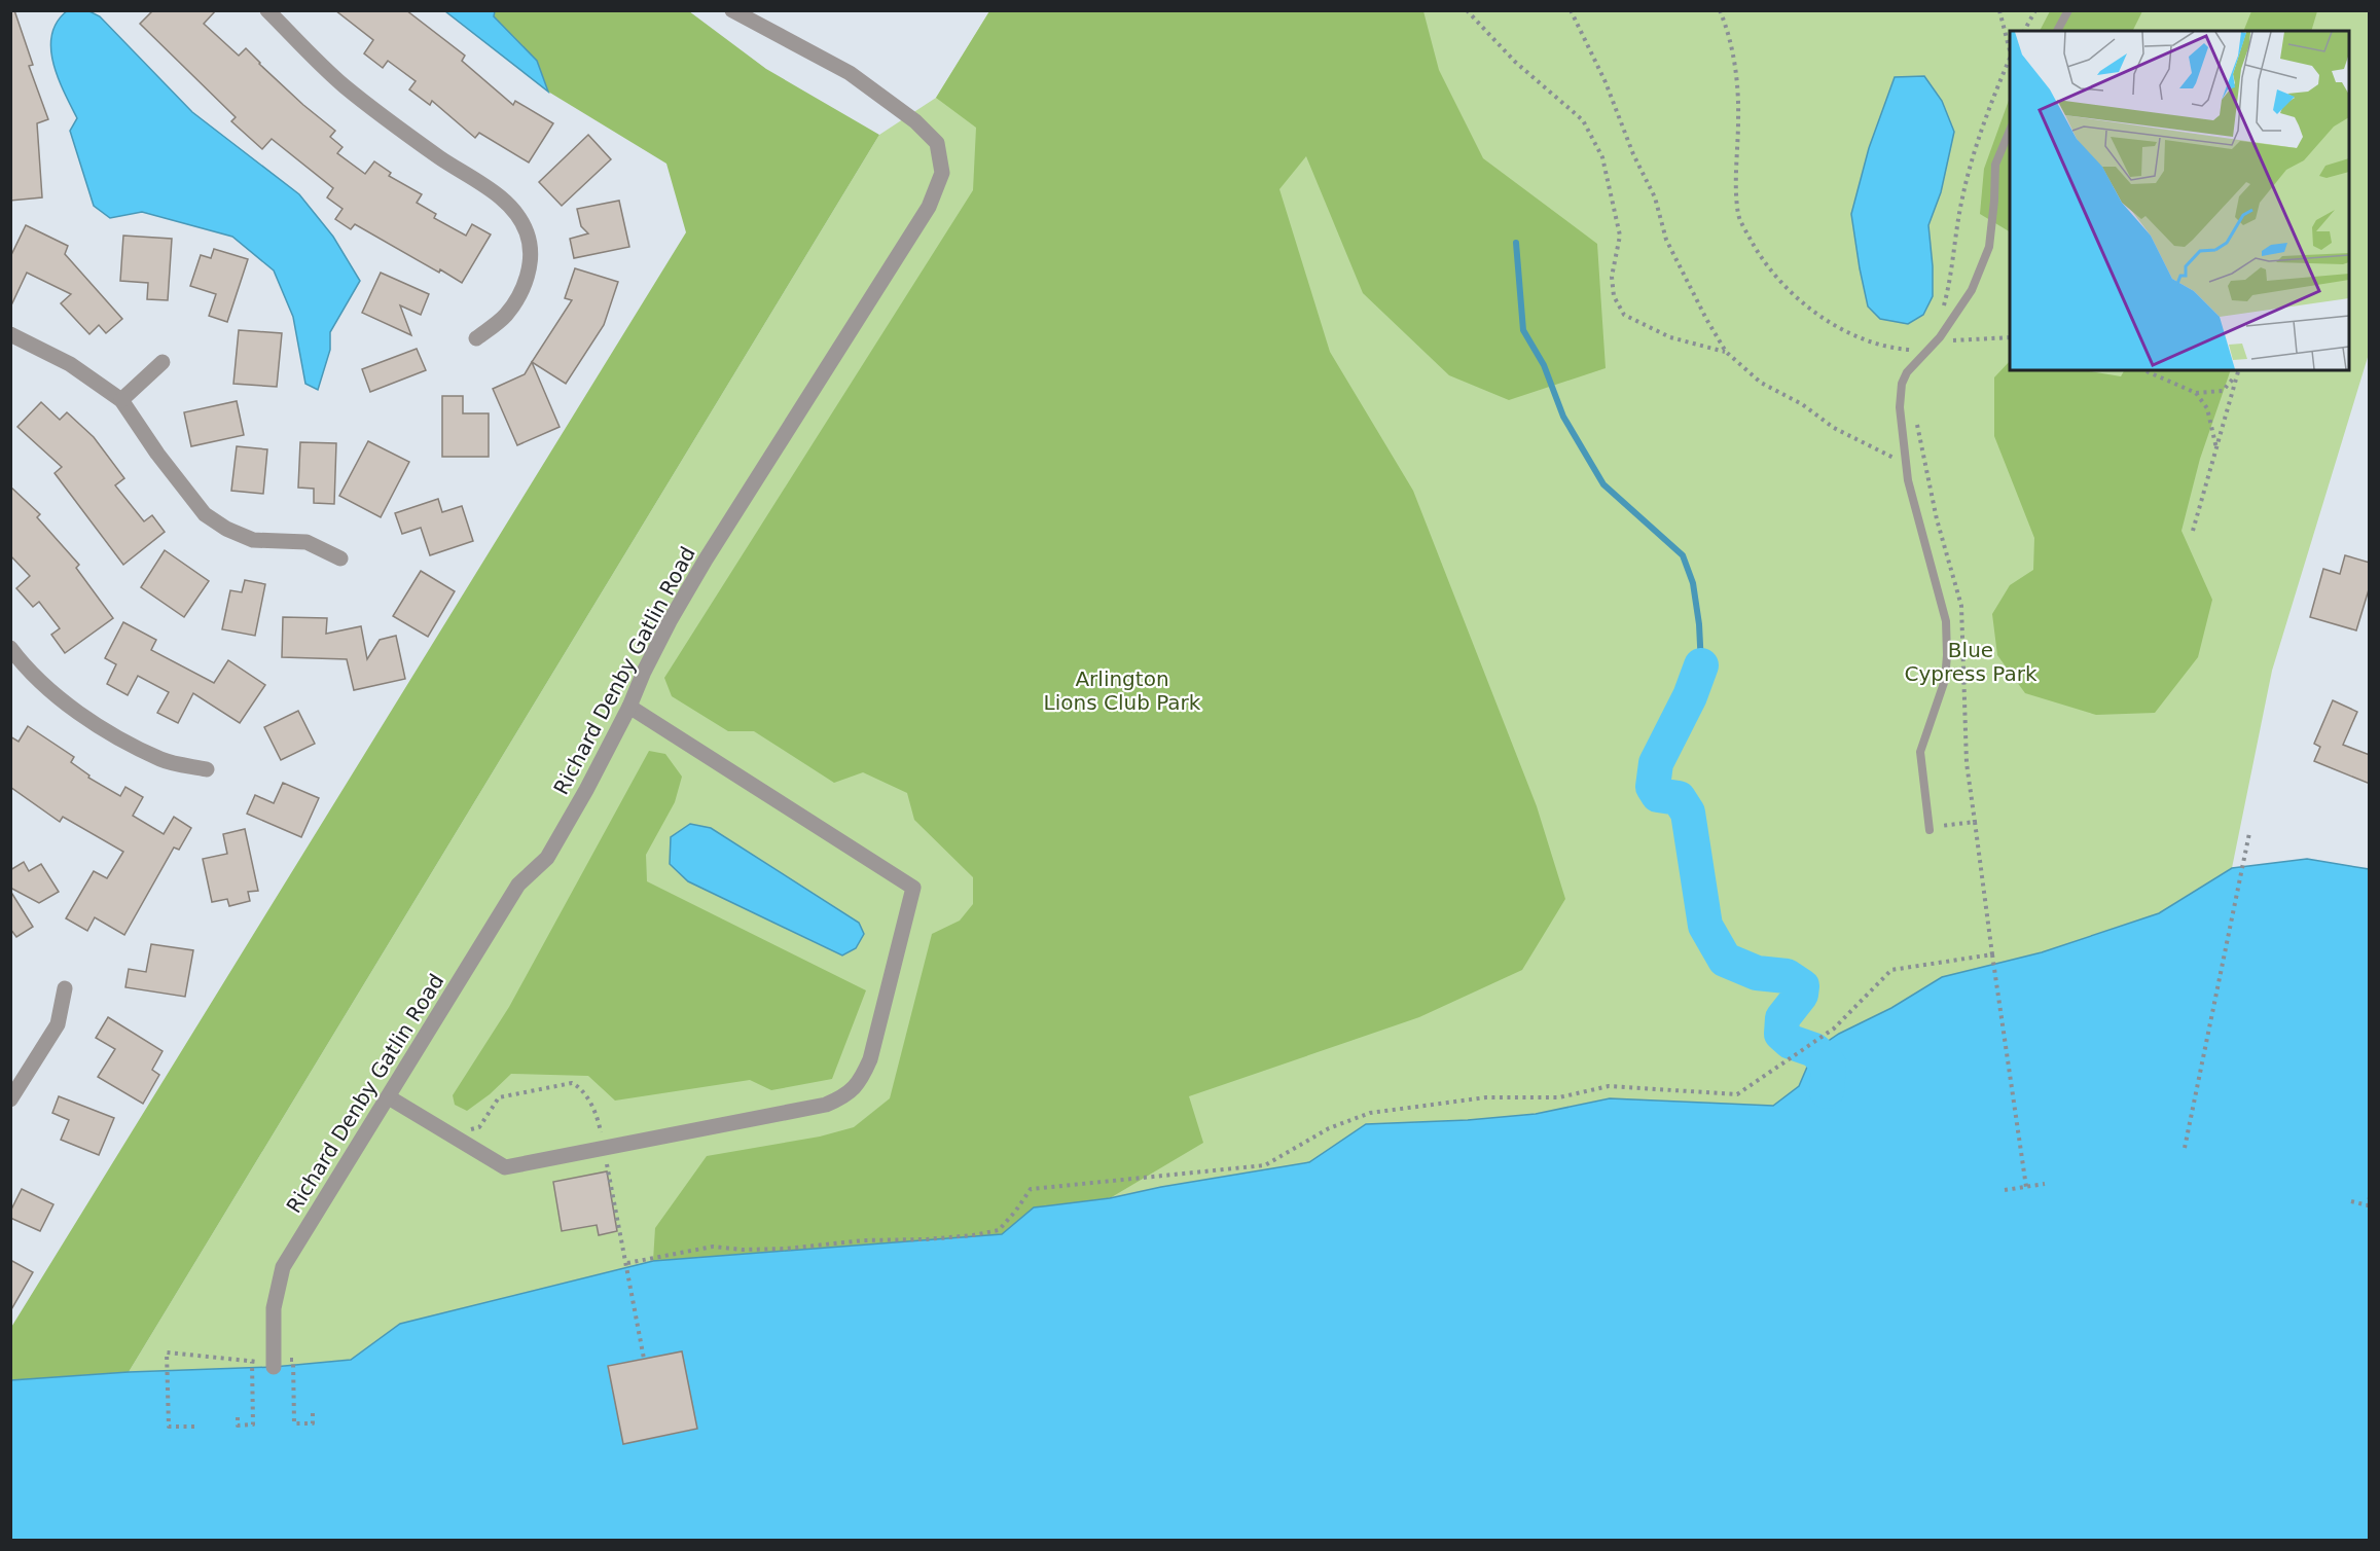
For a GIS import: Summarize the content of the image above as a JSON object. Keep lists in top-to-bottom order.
{
  "streets": {
    "street": ["Richard Denby Gatlin Road"]
  },
  "parks": ["Blue Cypress Park", "Arlington Lions Club Park"]
}
